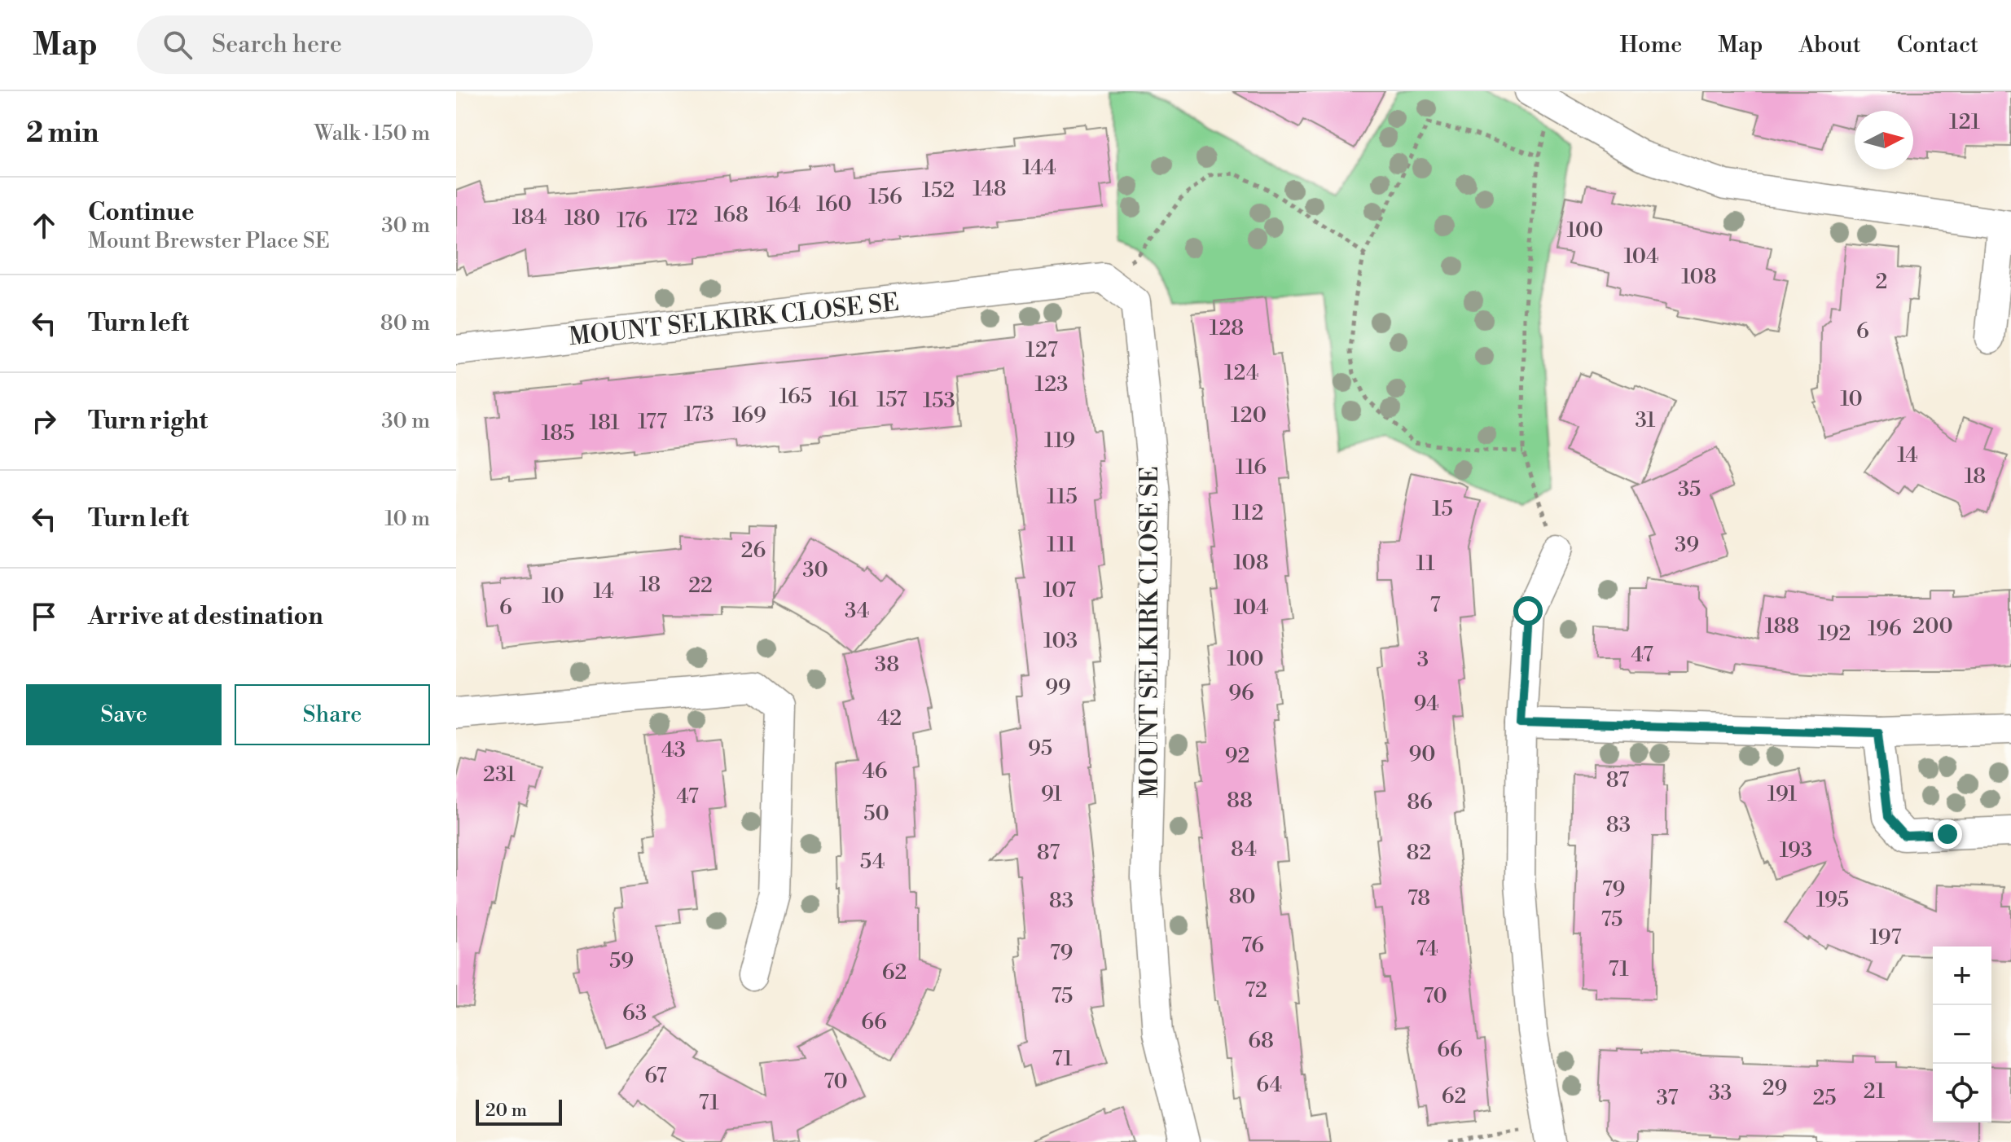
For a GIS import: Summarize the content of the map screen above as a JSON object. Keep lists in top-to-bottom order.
{
  "streets": {
    "street": ["MOUNT SELKIRK CLOSE SE"]
  },
  "house_numbers": [
    "121",
    "144",
    "148",
    "152",
    "156",
    "160",
    "164",
    "168",
    "184",
    "180",
    "172",
    "176",
    "100",
    "104",
    "108",
    "2",
    "128",
    "6",
    "127",
    "124",
    "123",
    "165",
    "10",
    "161",
    "157",
    "153",
    "173",
    "169",
    "120",
    "31",
    "177",
    "181",
    "185",
    "119",
    "14",
    "116",
    "18",
    "35",
    "115",
    "15",
    "112",
    "111",
    "39",
    "26",
    "108",
    "11",
    "30",
    "18",
    "22",
    "107",
    "14",
    "10",
    "7",
    "6",
    "104",
    "34",
    "188",
    "200",
    "196",
    "192",
    "103",
    "47",
    "100",
    "3",
    "38",
    "99",
    "96",
    "94",
    "42",
    "95",
    "43",
    "90",
    "92",
    "46",
    "231",
    "87",
    "91",
    "191",
    "47",
    "88",
    "86",
    "50",
    "83",
    "84",
    "193",
    "87",
    "82",
    "54",
    "79",
    "80",
    "78",
    "195",
    "83",
    "75",
    "197",
    "76",
    "74",
    "79",
    "59",
    "71",
    "62",
    "72",
    "75",
    "70",
    "63",
    "66",
    "68",
    "66",
    "71",
    "67",
    "70",
    "64",
    "29",
    "21",
    "33",
    "62",
    "37",
    "25",
    "71"
  ],
  "scale_bar": "20 m",
  "north": "right",
  "page": {
    "header": "Map",
    "search": "Search here",
    "nav": [
      "Home",
      "Map",
      "About",
      "Contact"
    ],
    "heading": ["2 min", "Walk · 150 m"],
    "list": [
      ["Continue", "Mount Brewster Place SE", "30 m"],
      ["Turn left", "80 m"],
      ["Turn right", "30 m"],
      ["Turn left", "10 m"],
      "Arrive at destination"
    ],
    "buttons": ["Save", "Share"],
    "map_buttons": ["+", "−"],
    "scale": "20 m"
  }
}
